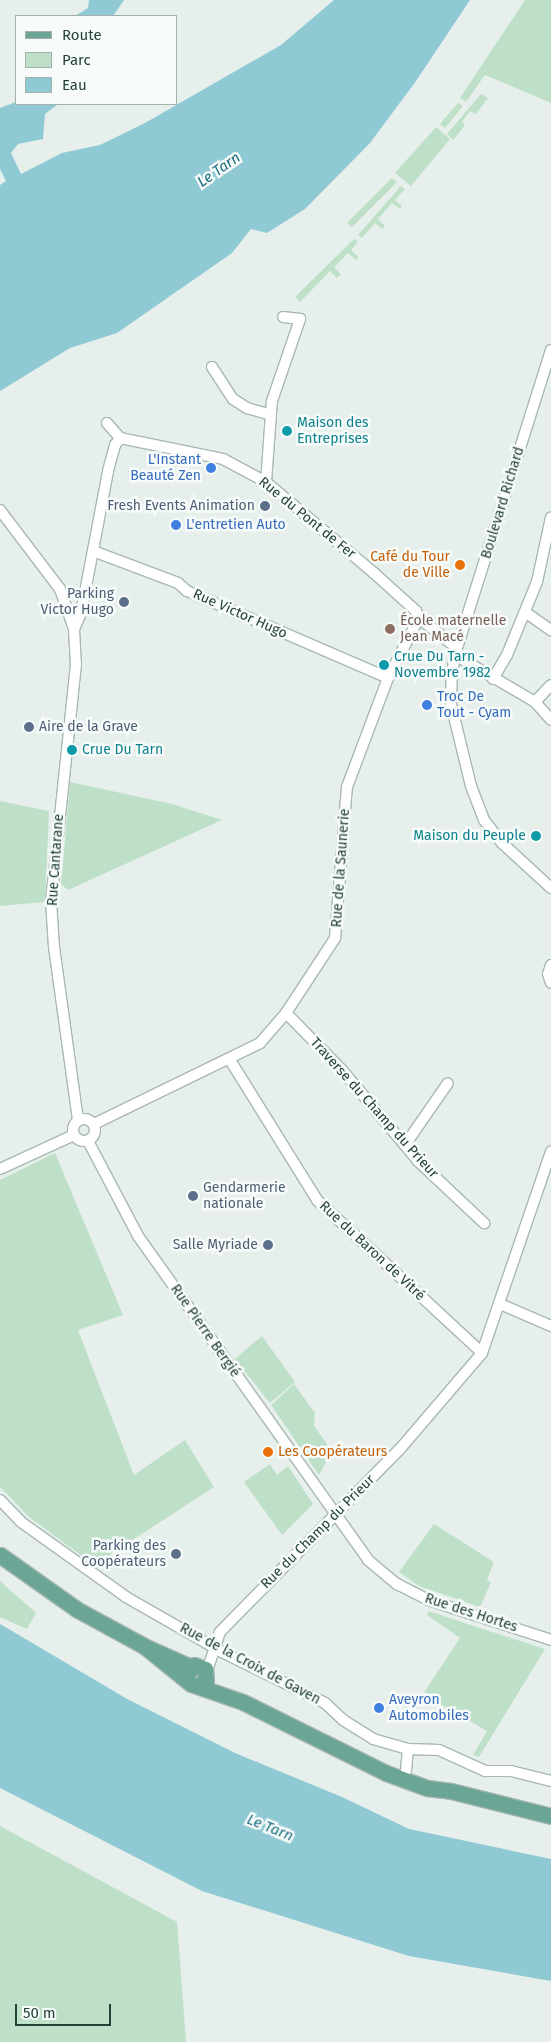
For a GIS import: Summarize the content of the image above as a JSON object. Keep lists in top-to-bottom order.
{
  "streets": {
    "street": [
      "Boulevard Richard",
      "Rue du Pont de Fer",
      "Rue Victor Hugo",
      "Rue Cantarane",
      "Rue de la Saunerie",
      "Traverse du Champ du Prieur",
      "Rue du Baron de Vitré",
      "Rue Pierre Bergié",
      "Rue du Champ du Prieur",
      "Rue des Hortes",
      "Rue de la Croix de Gaven"
    ]
  },
  "crossings": [
    ["Boulevard Richard", "Rue du Pont de Fer"],
    ["Rue du Pont de Fer", "Rue Cantarane"],
    ["Rue du Pont de Fer", "Rue de la Saunerie"],
    ["Rue Victor Hugo", "Rue Cantarane"],
    ["Rue Victor Hugo", "Rue de la Saunerie"],
    ["Rue Cantarane", "Rue de la Saunerie"],
    ["Rue Cantarane", "Rue Pierre Bergié"],
    ["Rue de la Saunerie", "Traverse du Champ du Prieur"],
    ["Rue de la Saunerie", "Rue du Baron de Vitré"],
    ["Rue de la Saunerie", "Rue Pierre Bergié"],
    ["Rue du Baron de Vitré", "Rue du Champ du Prieur"],
    ["Rue Pierre Bergié", "Rue du Champ du Prieur"],
    ["Rue Pierre Bergié", "Rue des Hortes"],
    ["Rue du Champ du Prieur", "Rue des Hortes"],
    ["Rue du Champ du Prieur", "Rue de la Croix de Gaven"]
  ],
  "water": ["Le Tarn"],
  "places": [
    "Maison des Entreprises",
    "L'Instant Beauté Zen",
    "Fresh Events Animation",
    "L'entretien Auto",
    "Café du Tour de Ville",
    "Parking Victor Hugo",
    "École maternelle Jean Macé",
    "Crue Du Tarn - Novembre 1982",
    "Troc De Tout - Cyam",
    "Aire de la Grave",
    "Crue Du Tarn",
    "Maison du Peuple",
    "Gendarmerie nationale",
    "Salle Myriade",
    "Les Coopérateurs",
    "Parking des Coopérateurs",
    "Aveyron Automobiles"
  ],
  "legend": ["Route", "Parc", "Eau"],
  "scale_bar": "50 m"
}
